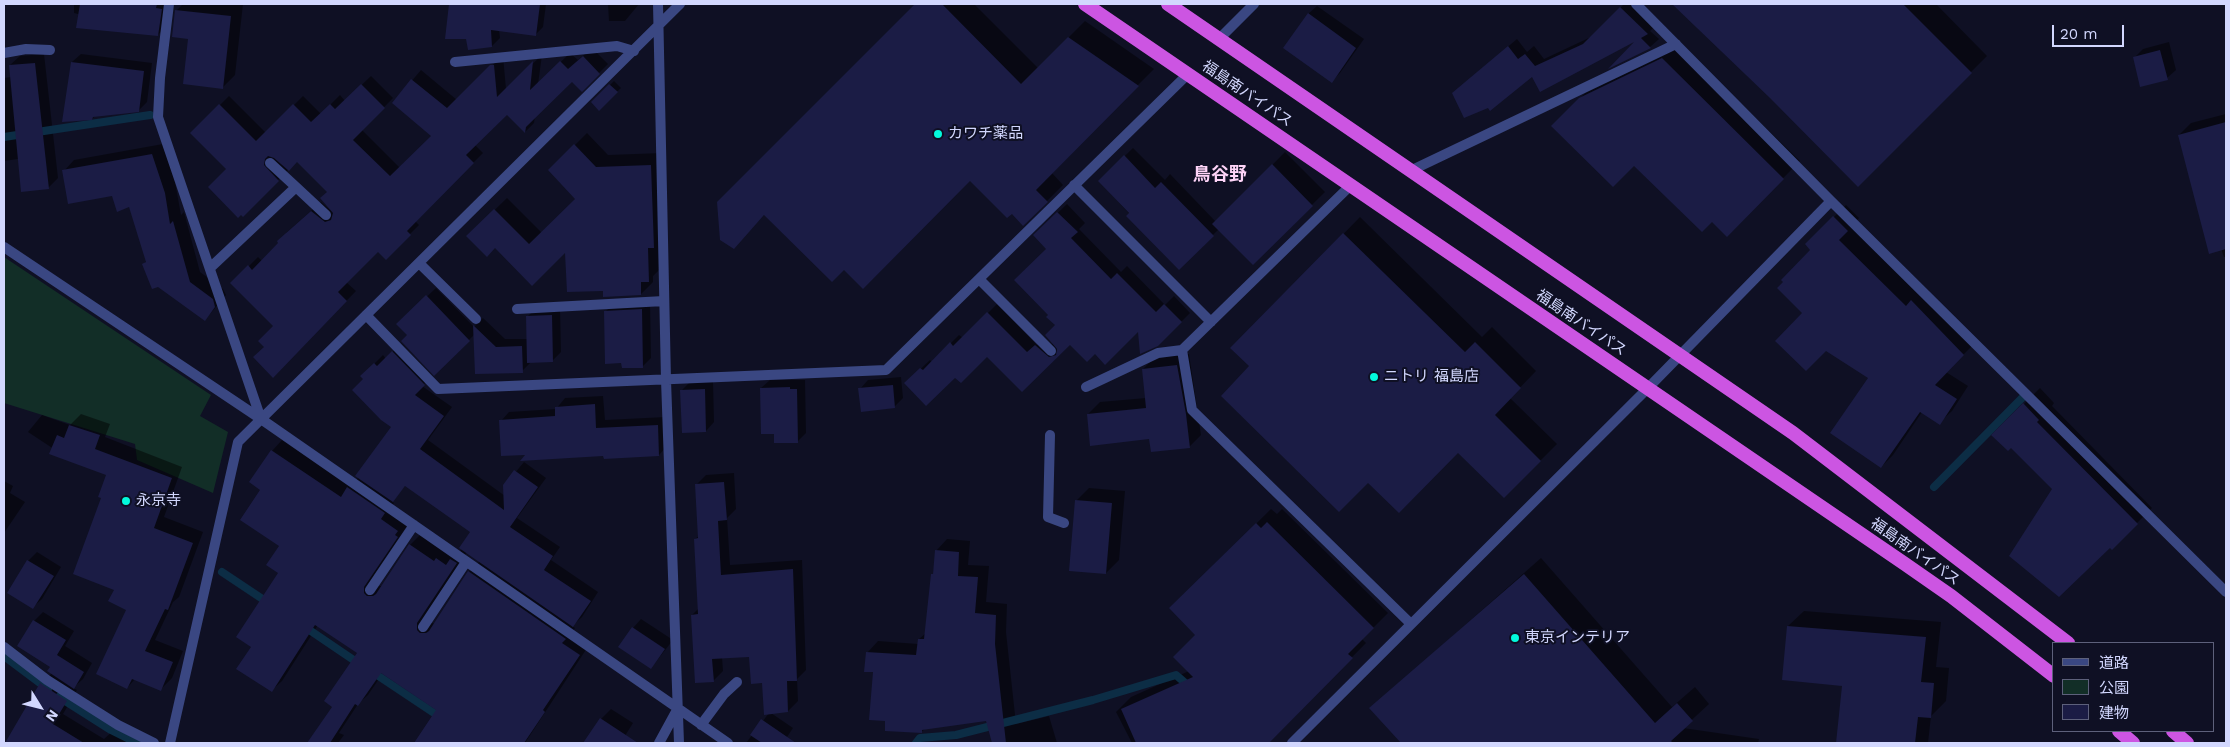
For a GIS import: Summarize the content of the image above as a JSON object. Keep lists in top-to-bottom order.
{
  "streets": {
    "highway": ["福島南バイパス"]
  },
  "districts": ["鳥谷野"],
  "places": [
    "カワチ薬品",
    "ニトリ 福島店",
    "永京寺",
    "東京インテリア"
  ],
  "legend": ["道路", "公園", "建物"],
  "scale_bar": "20 m",
  "north": "bottom right"
}
